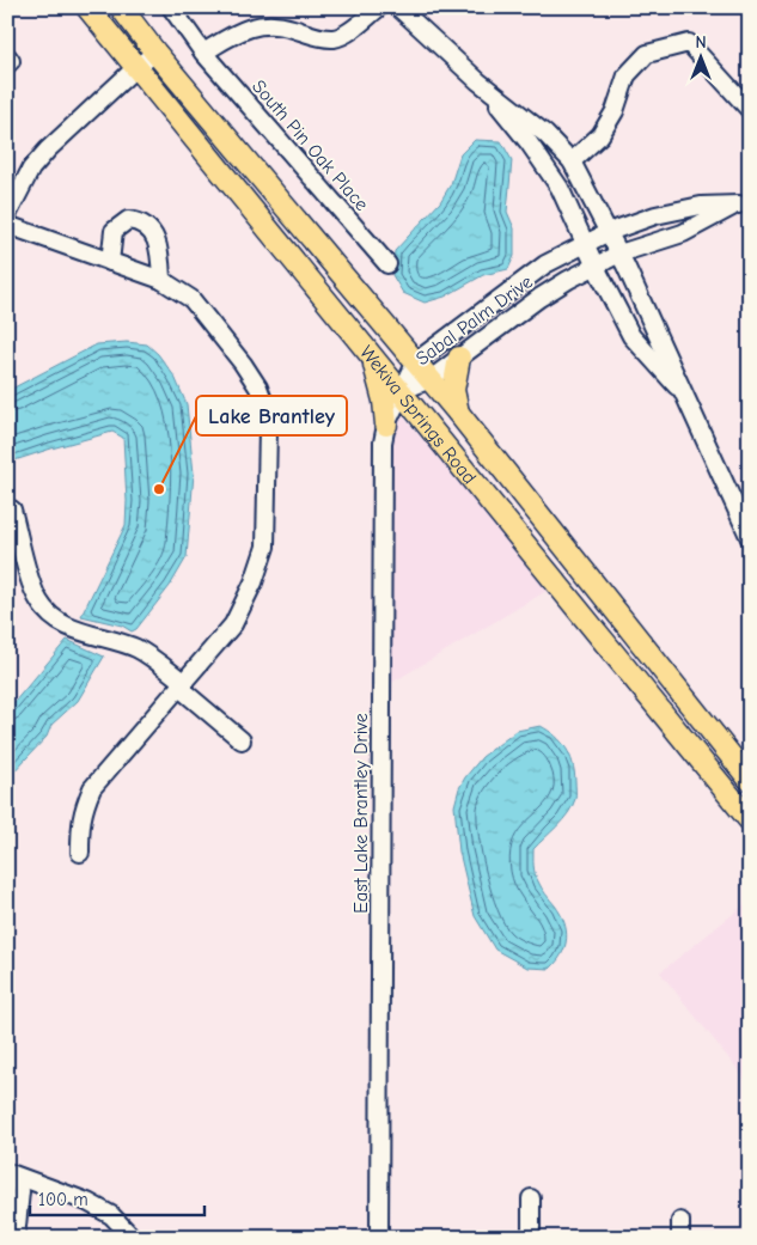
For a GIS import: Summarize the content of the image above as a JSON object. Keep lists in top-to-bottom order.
{
  "streets": {
    "main road": ["Wekiva Springs Road"],
    "street": ["South Pin Oak Place", "Sabal Palm Drive", "East Lake Brantley Drive"]
  },
  "crossings": [
    ["Sabal Palm Drive", "Wekiva Springs Road"],
    ["Sabal Palm Drive", "East Lake Brantley Drive"],
    ["Wekiva Springs Road", "East Lake Brantley Drive"]
  ],
  "places": ["Lake Brantley"],
  "scale_bar": "100 m",
  "north": "top"
}
